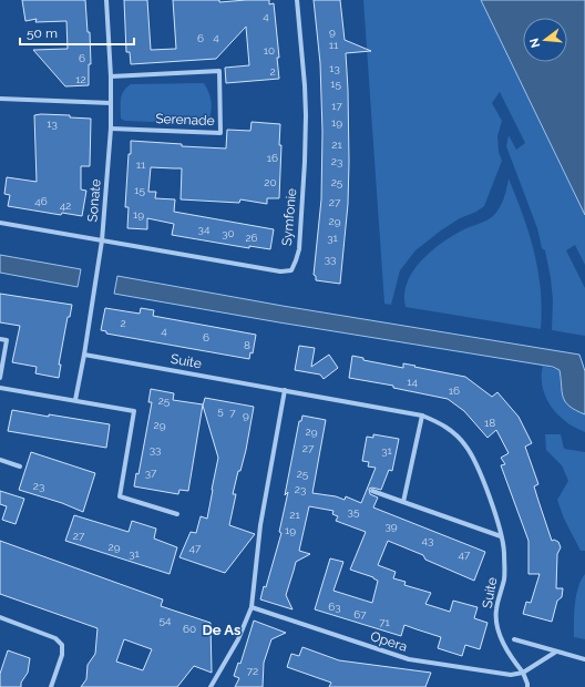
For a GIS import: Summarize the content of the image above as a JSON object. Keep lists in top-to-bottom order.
{
  "streets": {
    "street": [
      "Serenade",
      "Sonate",
      "Symfonie",
      "Suite",
      "Opera"
    ]
  },
  "crossings": [
    ["Serenade", "Sonate"],
    ["Sonate", "Symfonie"],
    ["Sonate", "Suite"],
    ["Suite", "Opera"]
  ],
  "districts": ["De As"],
  "house_numbers": [
    "4",
    "9",
    "4",
    "6",
    "11",
    "10",
    "6",
    "13",
    "2",
    "12",
    "15",
    "17",
    "19",
    "13",
    "21",
    "16",
    "23",
    "11",
    "20",
    "25",
    "15",
    "46",
    "27",
    "42",
    "19",
    "29",
    "34",
    "30",
    "26",
    "31",
    "33",
    "2",
    "4",
    "6",
    "8",
    "14",
    "16",
    "25",
    "5",
    "7",
    "9",
    "18",
    "29",
    "29",
    "27",
    "33",
    "31",
    "37",
    "25",
    "23",
    "23",
    "35",
    "21",
    "39",
    "19",
    "27",
    "43",
    "29",
    "47",
    "31",
    "47",
    "63",
    "67",
    "54",
    "71",
    "60",
    "72"
  ],
  "scale_bar": "50 m",
  "north": "left"
}
